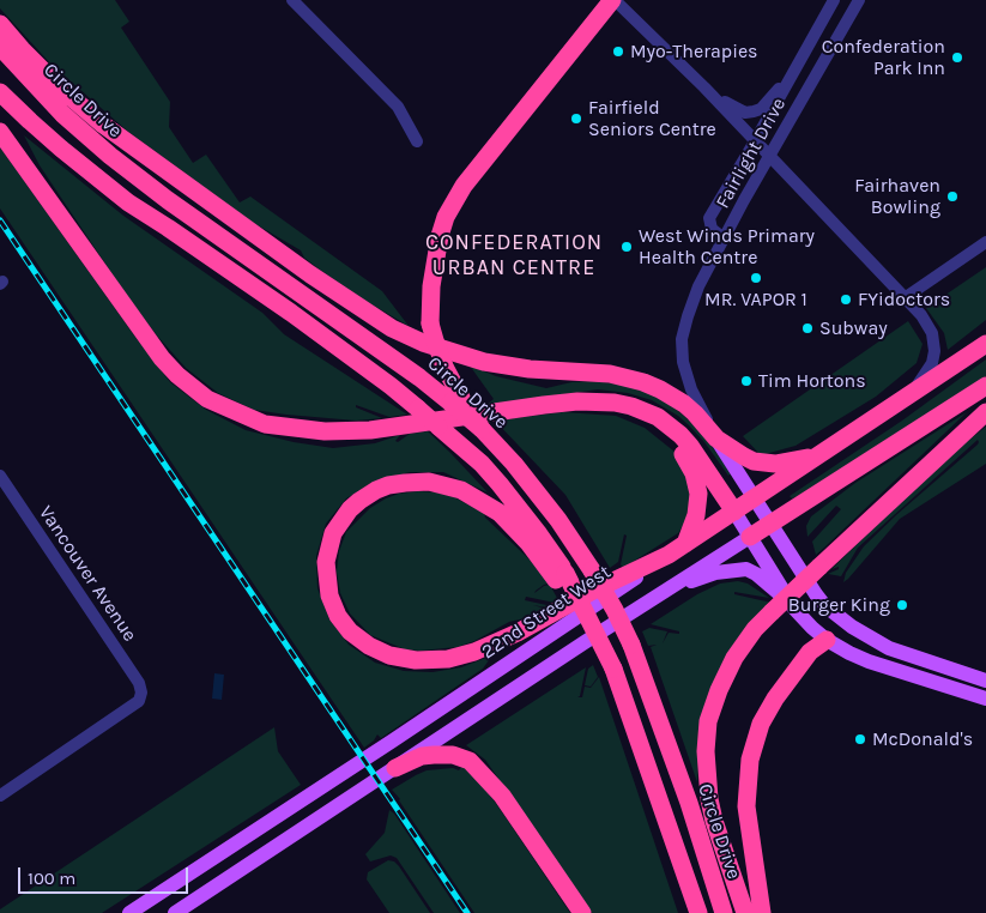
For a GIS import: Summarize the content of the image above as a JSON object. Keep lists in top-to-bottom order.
{
  "streets": {
    "highway": ["Circle Drive", "22nd Street West"],
    "street": ["Fairlight Drive", "Vancouver Avenue"]
  },
  "districts": ["CONFEDERATION URBAN CENTRE"],
  "places": [
    "Myo-Therapies",
    "Confederation Park Inn",
    "Fairfield Seniors Centre",
    "Fairhaven Bowling",
    "West Winds Primary Health Centre",
    "MR. VAPOR 1",
    "FYidoctors",
    "Subway",
    "Tim Hortons",
    "Burger King",
    "McDonald's"
  ],
  "scale_bar": "100 m"
}
